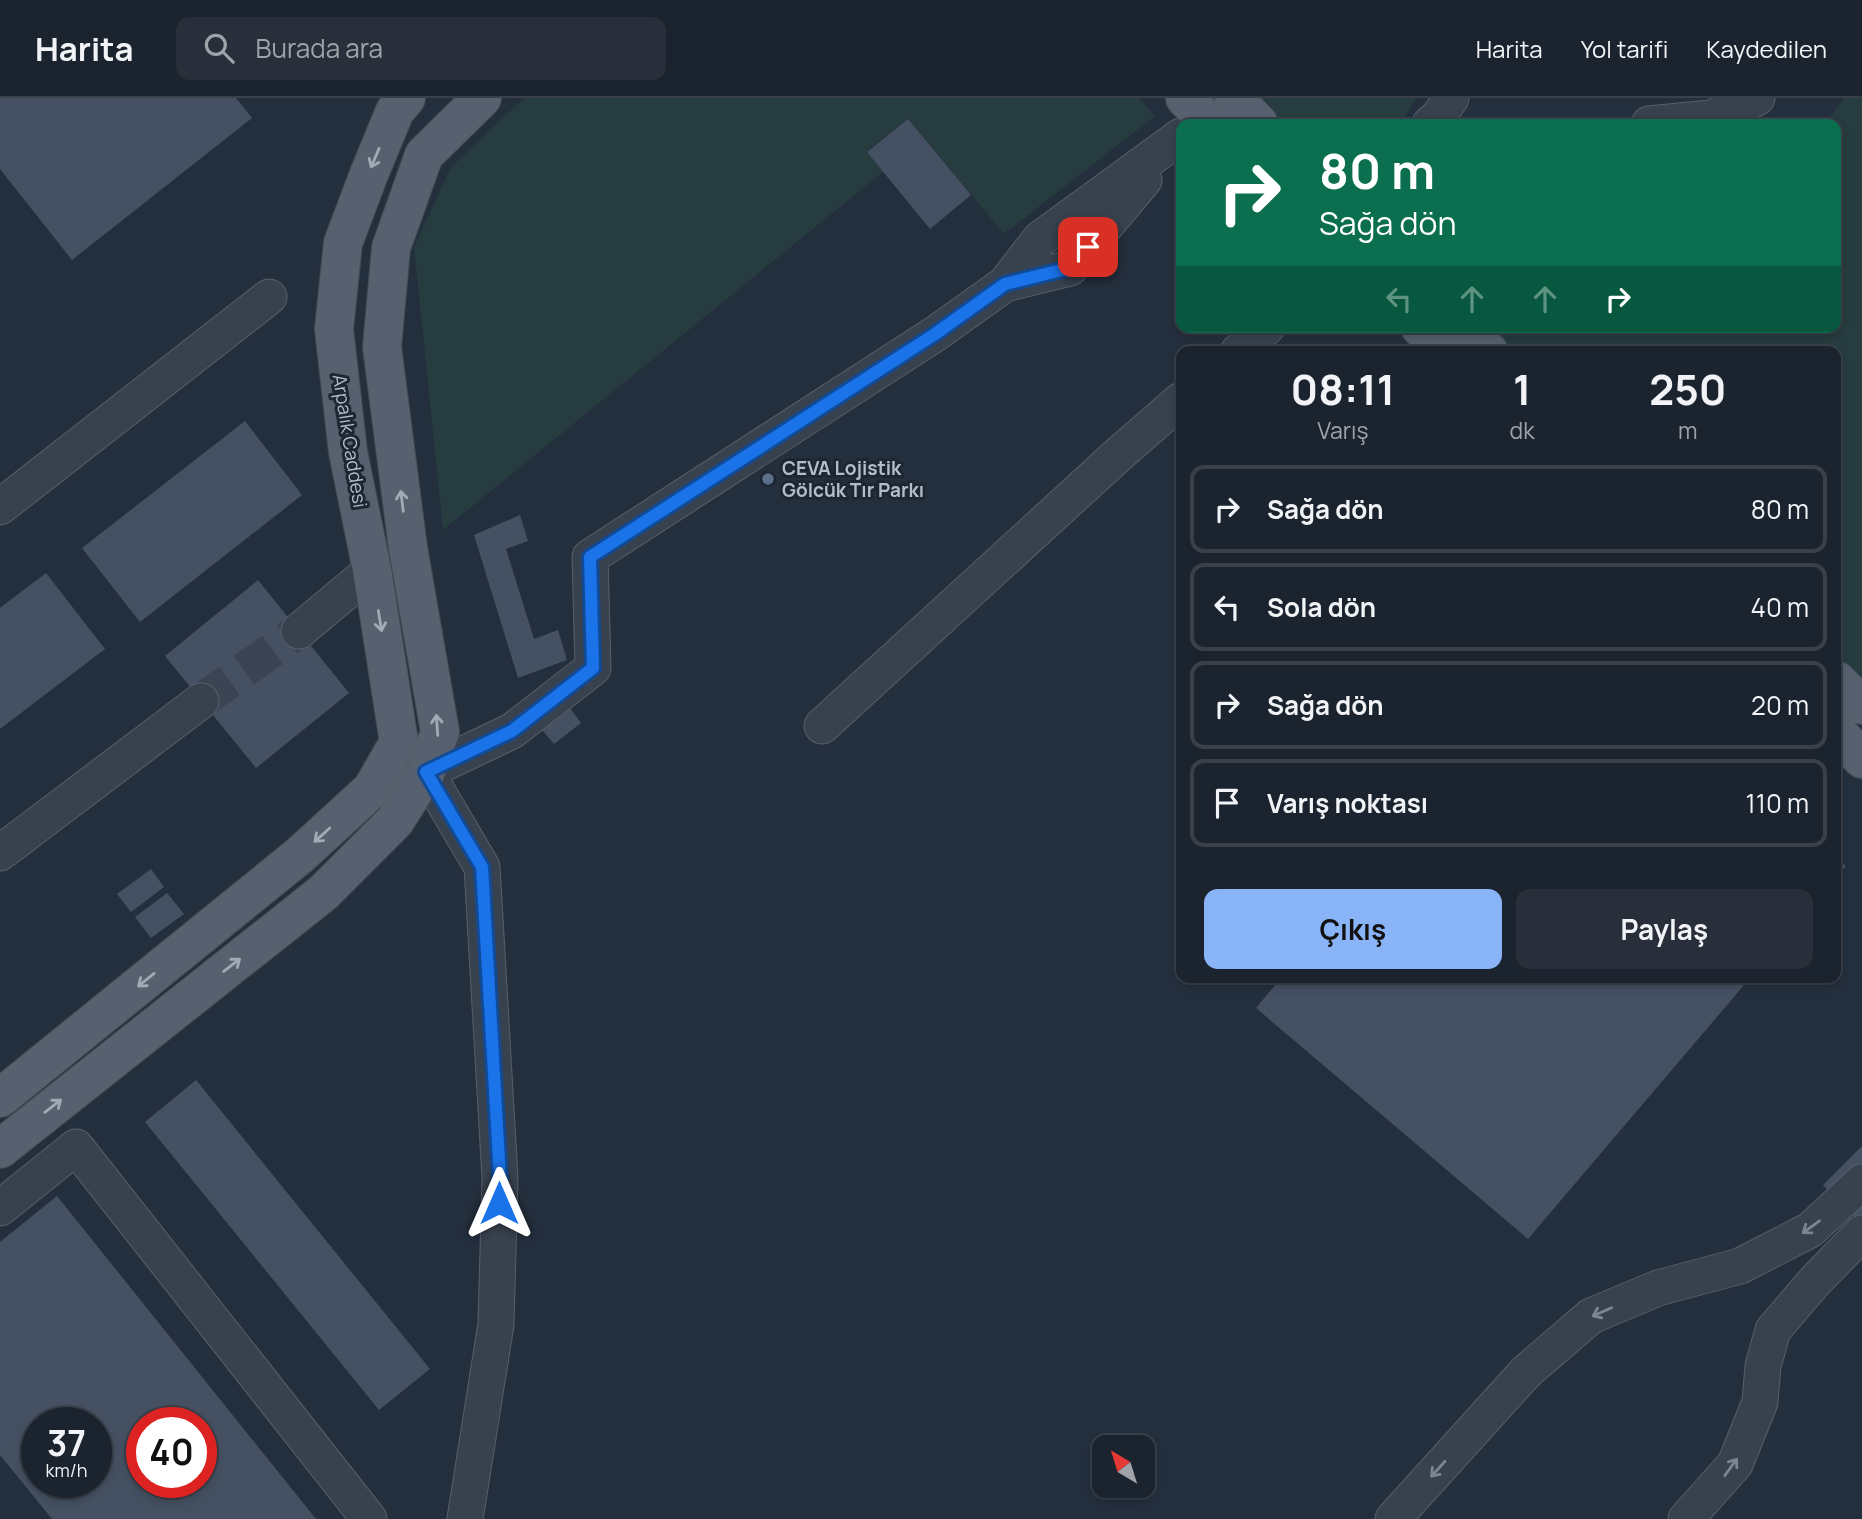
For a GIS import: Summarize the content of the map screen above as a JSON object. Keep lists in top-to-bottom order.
{
  "streets": {
    "main road": ["Arpalık Caddesi"]
  },
  "places": ["CEVA Lojistik Gölcük Tır Parkı"],
  "north": "top left",
  "page": {
    "header": "Harita",
    "search": "Burada ara",
    "nav": ["Harita", "Yol tarifi", "Kaydedilen"],
    "turn": ["80 m", "Sağa dön"],
    "eta": [
      "08:11",
      "Varış",
      "1",
      "dk",
      "250",
      "m"
    ],
    "list": [
      {
        "name": "Sağa dön",
        "value": "80 m"
      },
      {
        "name": "Sola dön",
        "value": "40 m"
      },
      {
        "name": "Sağa dön",
        "value": "20 m"
      },
      {
        "name": "Varış noktası",
        "value": "110 m"
      }
    ],
    "buttons": ["Çıkış", "Paylaş"],
    "speed": "37 km/h",
    "limit": "40"
  }
}
